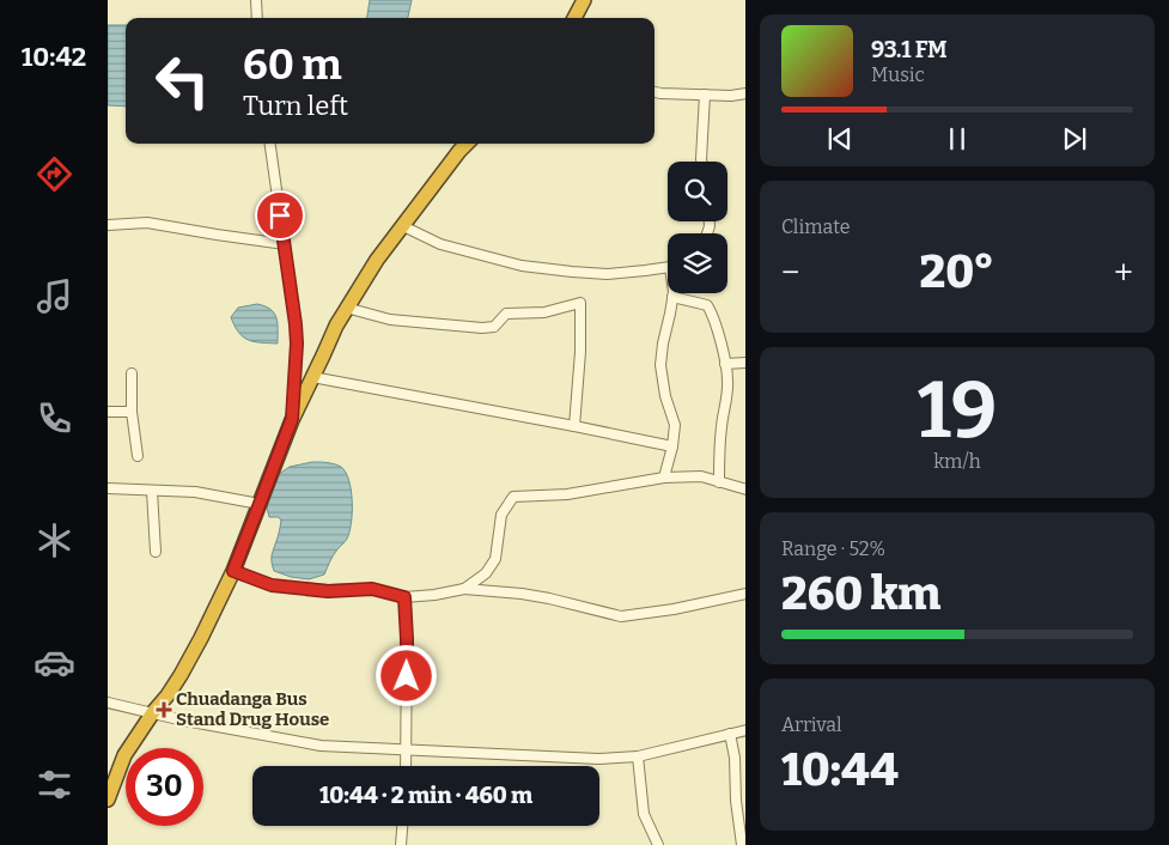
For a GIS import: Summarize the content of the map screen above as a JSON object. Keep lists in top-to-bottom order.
{
  "places": {
    "health": ["Chuadanga Bus Stand Drug House"]
  },
  "page": {
    "tabs": "10:42",
    "turn": ["60 m", "Turn left"],
    "song": ["93.1 FM", "Music"],
    "tile": [
      "Climate",
      ["19", "km/h"],
      ["Range · 52%", "260 km"],
      ["Arrival", "10:44"]
    ],
    "heat": ["−", "20°", "+"],
    "limit": "30",
    "trip": "10:44 · 2 min · 460 m"
  }
}
